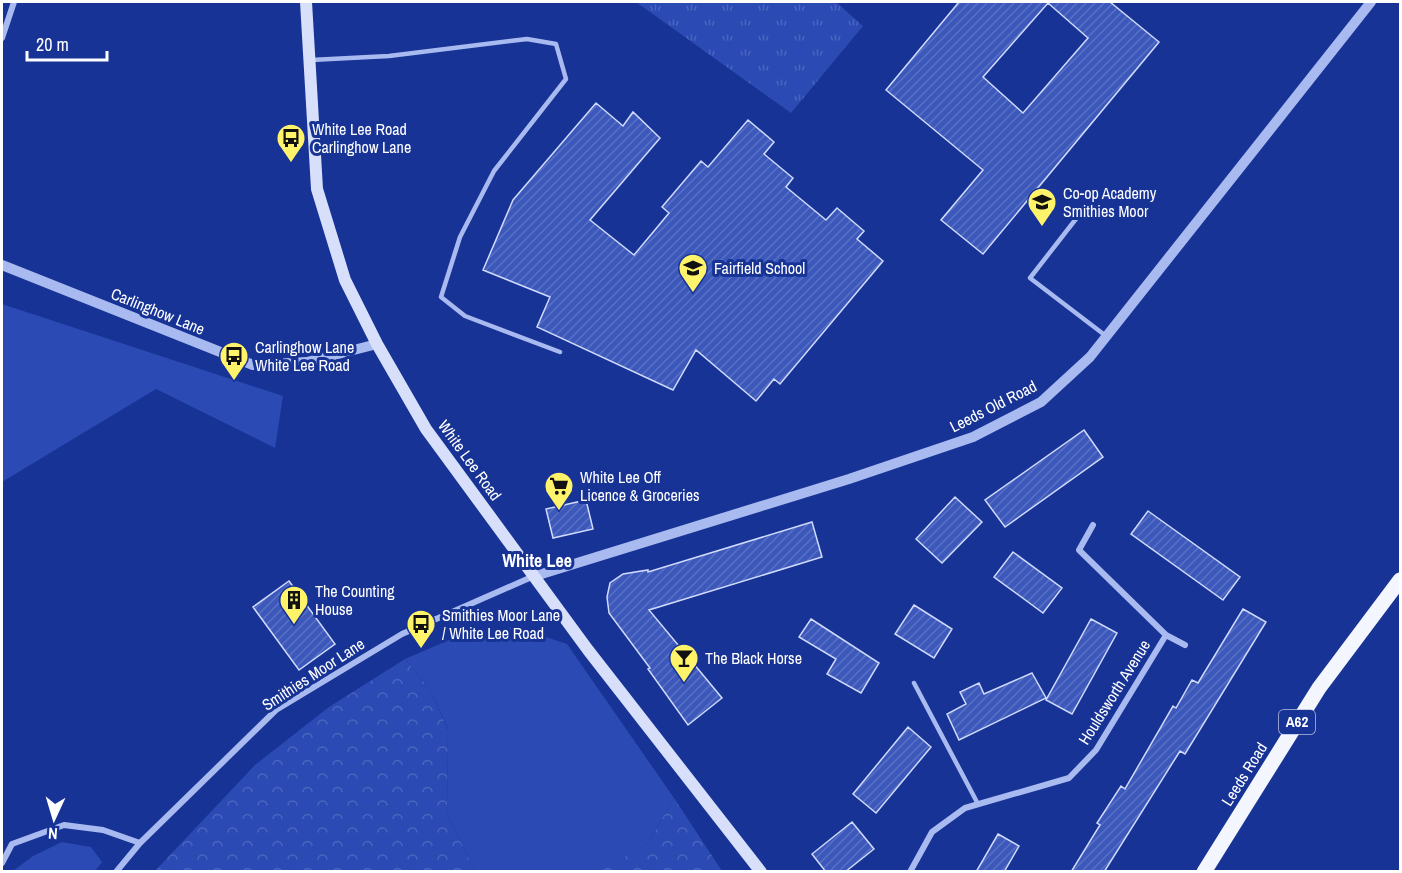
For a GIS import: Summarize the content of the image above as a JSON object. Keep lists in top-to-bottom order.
{
  "streets": {
    "main road": ["White Lee Road", "A62", "Leeds Road"],
    "street": [
      "Carlinghow Lane",
      "Leeds Old Road",
      "Smithies Moor Lane",
      "Houldsworth Avenue"
    ]
  },
  "crossings": [
    ["Carlinghow Lane", "White Lee Road"],
    ["Leeds Old Road", "White Lee Road"],
    ["Leeds Old Road", "Smithies Moor Lane"],
    ["White Lee Road", "Smithies Moor Lane"]
  ],
  "districts": ["White Lee"],
  "places": {
    "bus stop": ["White Lee Road Carlinghow Lane", "Carlinghow Lane White Lee Road", "Smithies Moor Lane / White Lee Road"],
    "school or university": ["Co-op Academy Smithies Moor", "Fairfield School"],
    "supermarket": ["White Lee Off Licence & Groceries"],
    "building": ["The Counting House"],
    "bar": ["The Black Horse"]
  },
  "scale_bar": "20 m",
  "north": "bottom"
}
